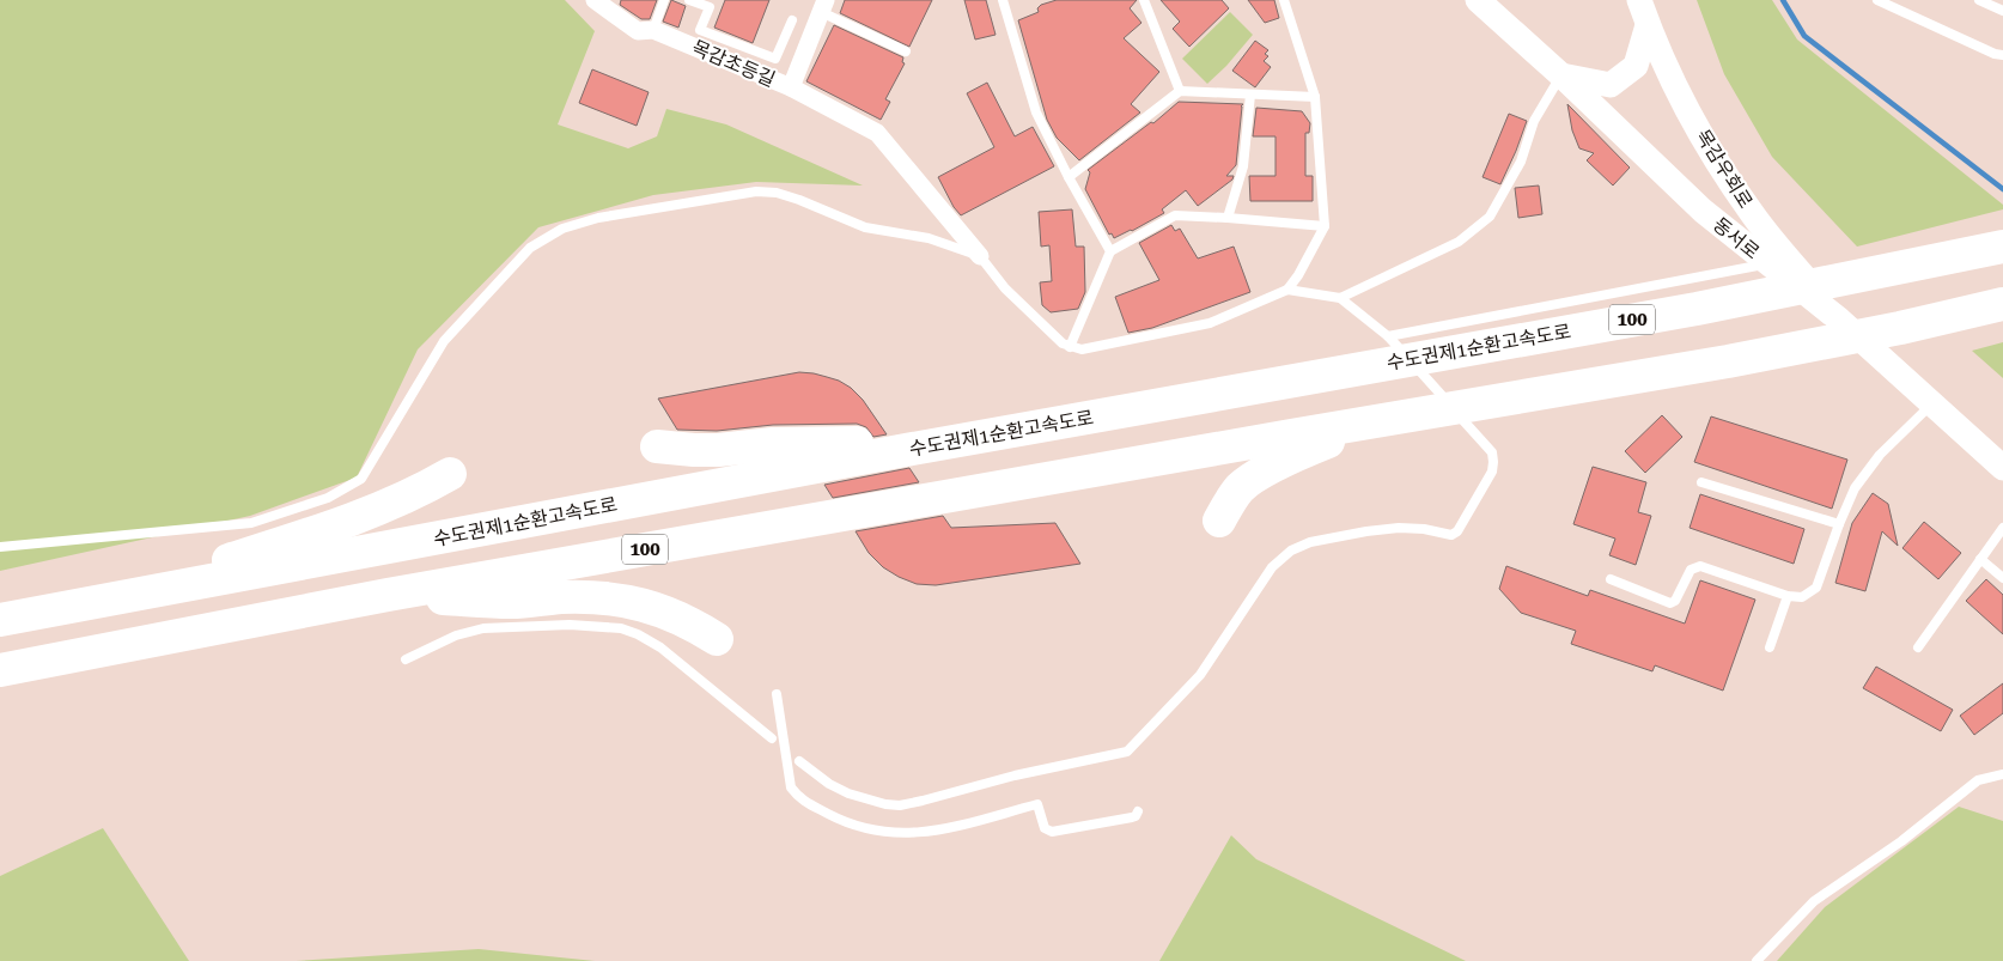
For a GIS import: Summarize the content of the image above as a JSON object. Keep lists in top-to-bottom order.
{
  "streets": {
    "highway": ["100", "수도권제1순환고속도로"],
    "street": ["목감초등길", "목감우회로", "동서로"]
  },
  "crossings": [
    ["목감우회로", "동서로"]
  ]
}
